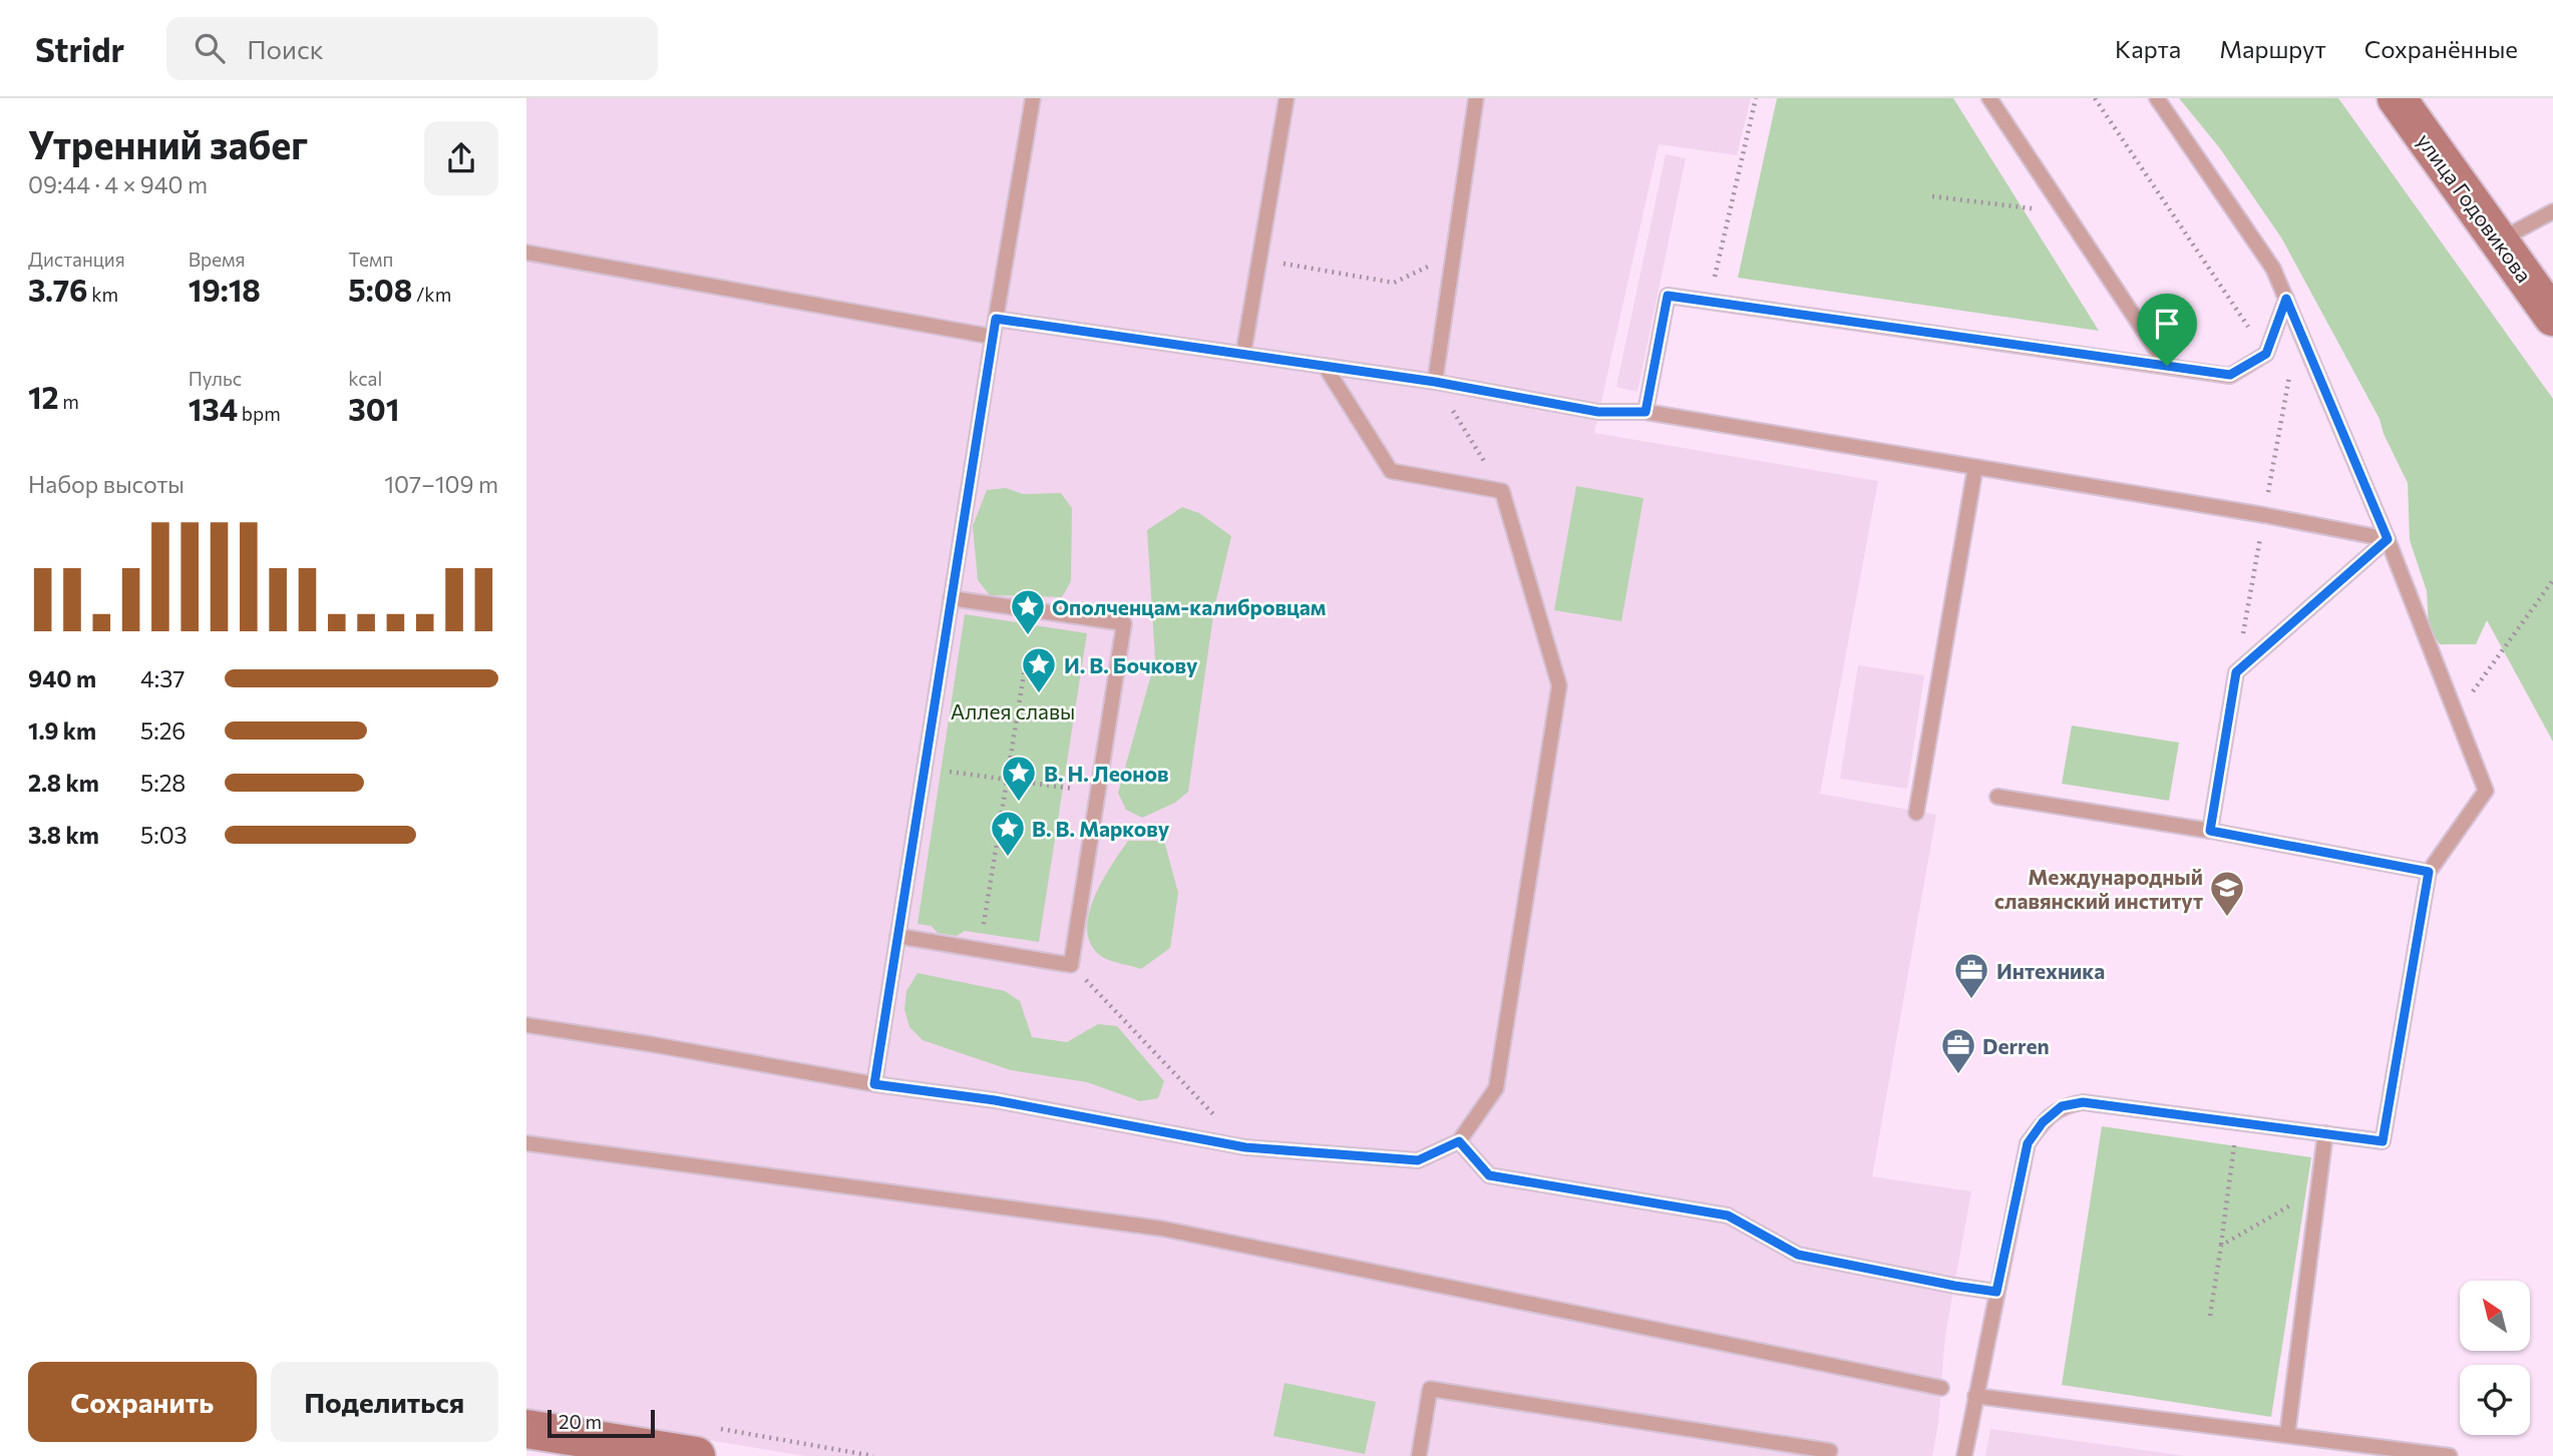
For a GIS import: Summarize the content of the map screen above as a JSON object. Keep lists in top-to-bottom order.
{
  "streets": {
    "street": ["улица Годовикова"]
  },
  "parks": ["Аллея славы"],
  "places": {
    "place": [
      "Ополченцам-калибровцам",
      "И. В. Бочкову",
      "В. Н. Леонов",
      "В. В. Маркову"
    ],
    "school or university": ["Международный славянский институт"],
    "office": ["Интехника", "Derren"]
  },
  "scale_bar": "20 m",
  "north": "top left",
  "page": {
    "header": "Stridr",
    "search": "Поиск",
    "nav": ["Карта", "Маршрут", "Сохранённые"],
    "heading": ["Утренний забег", "09:44 · 4 × 940 m"],
    "stats": [
      ["Дистанция", "3.76 km"],
      ["Время", "19:18"],
      ["Темп", "5:08 /km"],
      ["12 m"],
      ["Пульс", "134 bpm"],
      ["kcal", "301"]
    ],
    "chart": ["Набор высоты", "107–109 m"],
    "list": [
      {
        "name": "940 m",
        "note": "4:37"
      },
      {
        "name": "1.9 km",
        "note": "5:26"
      },
      {
        "name": "2.8 km",
        "note": "5:28"
      },
      {
        "name": "3.8 km",
        "note": "5:03"
      }
    ],
    "buttons": ["Сохранить", "Поделиться"],
    "scale": "20 m"
  }
}
